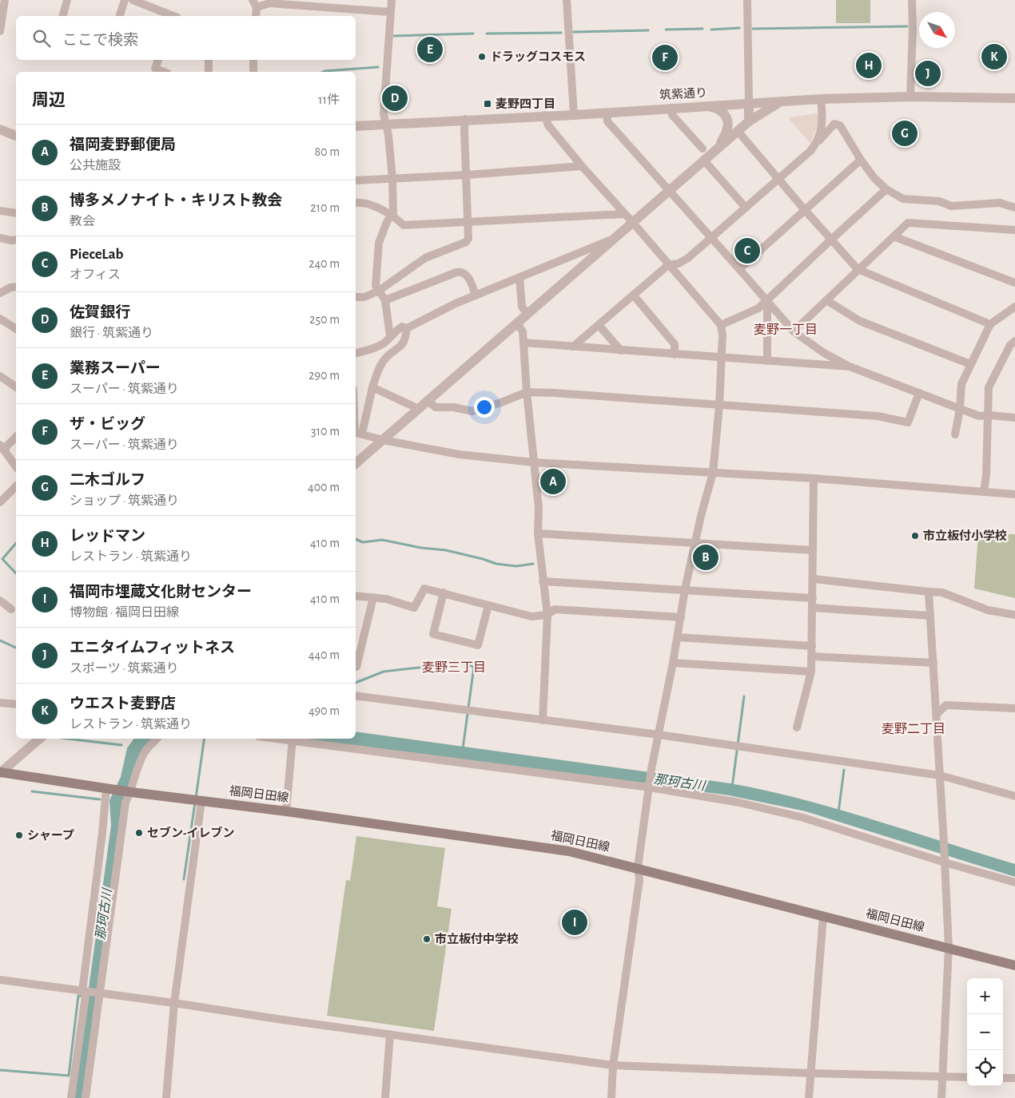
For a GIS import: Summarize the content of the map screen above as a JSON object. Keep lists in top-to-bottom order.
{
  "streets": {
    "main road": ["福岡日田線"],
    "street": ["筑紫通り"]
  },
  "districts": ["麦野一丁目", "麦野三丁目", "麦野二丁目"],
  "water": ["那珂古川"],
  "places": {
    "other": [
      "ドラッグコスモス",
      "市立板付小学校",
      "セブン-イレブン",
      "シャープ",
      "市立板付中学校"
    ],
    "transit": ["麦野四丁目"]
  },
  "north": "bottom right",
  "page": {
    "search": "ここで検索",
    "pins": [
      "E",
      "K",
      "F",
      "H",
      "J",
      "D",
      "G",
      "C",
      "A",
      "B",
      "I"
    ],
    "heading": ["周辺", "11件"],
    "list": [
      {
        "mark": "A",
        "name": "福岡麦野郵便局",
        "note": "公共施設",
        "value": "80 m"
      },
      {
        "mark": "B",
        "name": "博多メノナイト・キリスト教会",
        "note": "教会",
        "value": "210 m"
      },
      {
        "mark": "C",
        "name": "PieceLab",
        "note": "オフィス",
        "value": "240 m"
      },
      {
        "mark": "D",
        "name": "佐賀銀行",
        "note": "銀行 · 筑紫通り",
        "value": "250 m"
      },
      {
        "mark": "E",
        "name": "業務スーパー",
        "note": "スーパー · 筑紫通り",
        "value": "290 m"
      },
      {
        "mark": "F",
        "name": "ザ・ビッグ",
        "note": "スーパー · 筑紫通り",
        "value": "310 m"
      },
      {
        "mark": "G",
        "name": "二木ゴルフ",
        "note": "ショップ · 筑紫通り",
        "value": "400 m"
      },
      {
        "mark": "H",
        "name": "レッドマン",
        "note": "レストラン · 筑紫通り",
        "value": "410 m"
      },
      {
        "mark": "I",
        "name": "福岡市埋蔵文化財センター",
        "note": "博物館 · 福岡日田線",
        "value": "410 m"
      },
      {
        "mark": "J",
        "name": "エニタイムフィットネス",
        "note": "スポーツ · 筑紫通り",
        "value": "440 m"
      },
      {
        "mark": "K",
        "name": "ウエスト麦野店",
        "note": "レストラン · 筑紫通り",
        "value": "490 m"
      }
    ],
    "map_buttons": ["+", "−"]
  }
}
